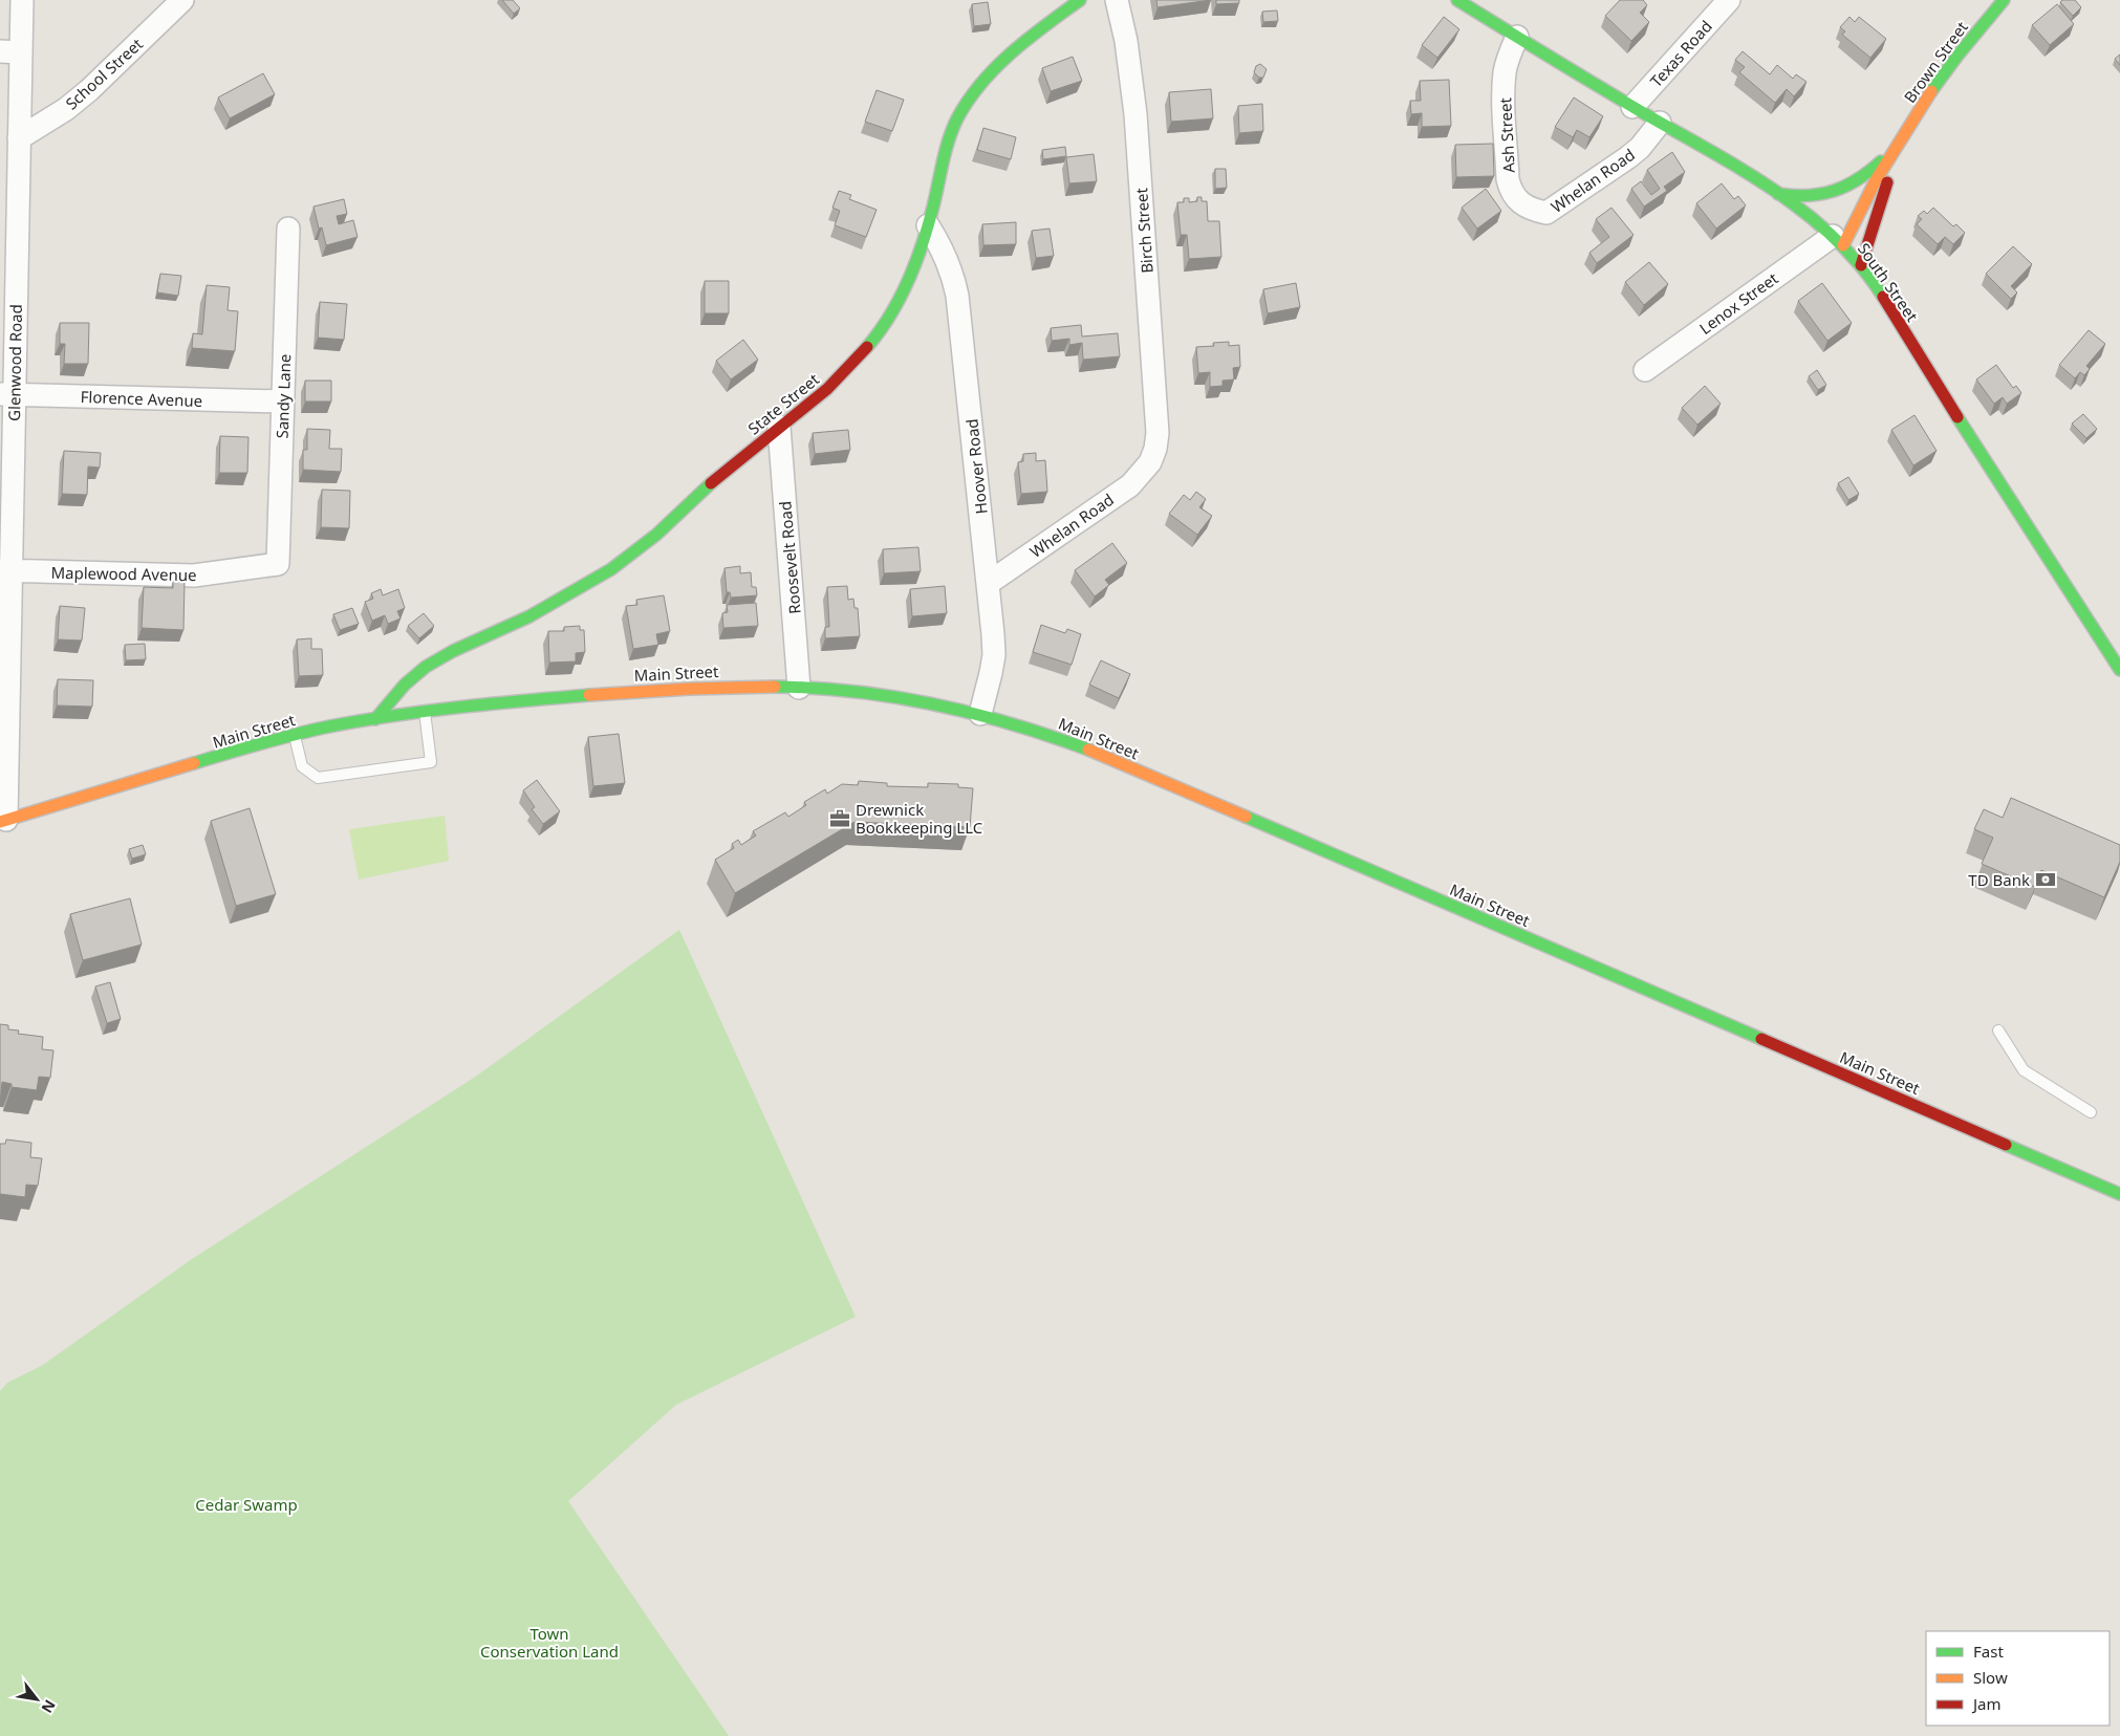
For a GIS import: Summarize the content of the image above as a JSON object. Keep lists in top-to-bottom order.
{
  "streets": {
    "street": [
      "Texas Road",
      "Brown Street",
      "School Street",
      "Ash Street",
      "Whelan Road",
      "Birch Street",
      "South Street",
      "Lenox Street",
      "Glenwood Road",
      "Sandy Lane",
      "Florence Avenue",
      "State Street",
      "Hoover Road",
      "Roosevelt Road",
      "Maplewood Avenue",
      "Main Street"
    ]
  },
  "crossings": [
    ["Texas Road", "South Street"],
    ["Brown Street", "South Street"],
    ["Brown Street", "Lenox Street"],
    ["School Street", "Glenwood Road"],
    ["Ash Street", "Whelan Road"],
    ["Ash Street", "South Street"],
    ["Whelan Road", "Birch Street"],
    ["Whelan Road", "South Street"],
    ["Whelan Road", "Hoover Road"],
    ["South Street", "Lenox Street"],
    ["Glenwood Road", "Florence Avenue"],
    ["Glenwood Road", "Maplewood Avenue"],
    ["Glenwood Road", "Main Street"],
    ["Sandy Lane", "Florence Avenue"],
    ["Sandy Lane", "Maplewood Avenue"],
    ["State Street", "Hoover Road"],
    ["State Street", "Roosevelt Road"],
    ["State Street", "Main Street"],
    ["Hoover Road", "Main Street"],
    ["Roosevelt Road", "Main Street"]
  ],
  "parks": ["Cedar Swamp", "Town Conservation Land"],
  "places": {
    "office": ["Drewnick Bookkeeping LLC"],
    "bank": ["TD Bank"]
  },
  "legend": ["Fast", "Slow", "Jam"],
  "north": "bottom right"
}
